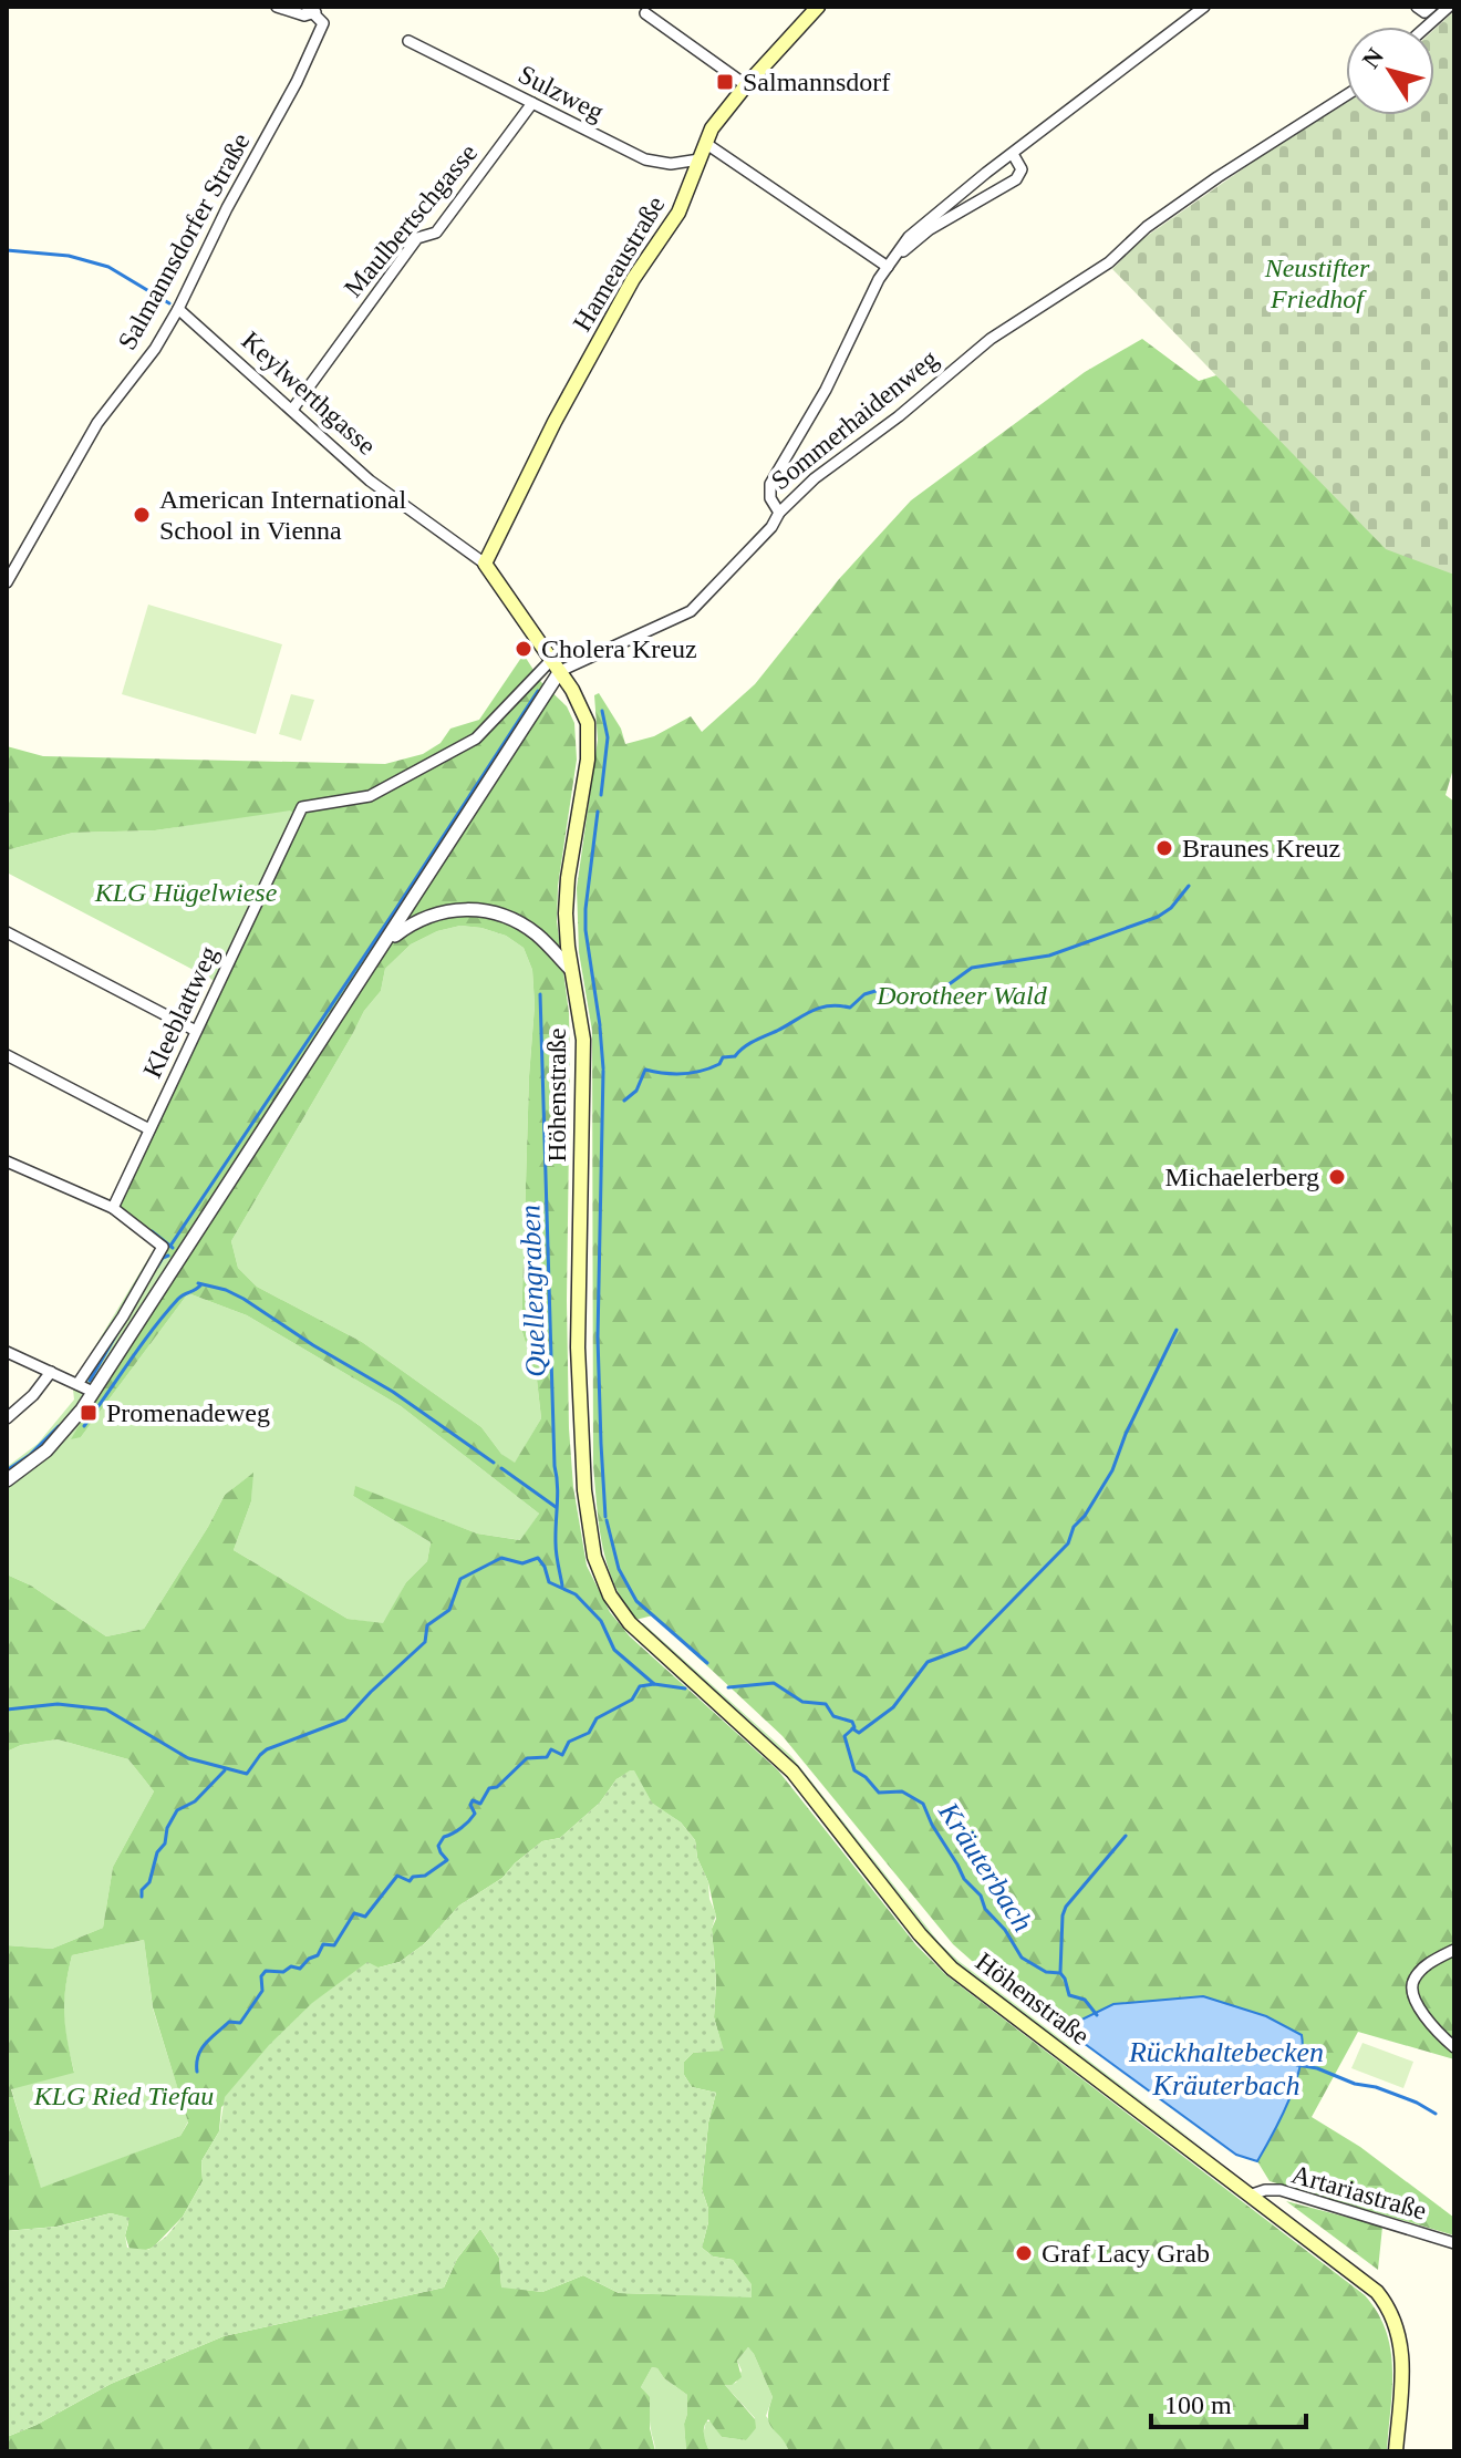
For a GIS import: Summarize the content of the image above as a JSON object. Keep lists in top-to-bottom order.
{
  "streets": {
    "main road": ["Hameaustraße", "Keylwerthgasse", "Höhenstraße"],
    "street": [
      "Sulzweg",
      "Maulbertschgasse",
      "Salmannsdorfer Straße",
      "Sommerhaidenweg",
      "Kleeblattweg",
      "Artariastraße"
    ]
  },
  "crossings": [
    ["Sulzweg", "Maulbertschgasse"],
    ["Sulzweg", "Hameaustraße"],
    ["Maulbertschgasse", "Keylwerthgasse"],
    ["Salmannsdorfer Straße", "Keylwerthgasse"],
    ["Hameaustraße", "Keylwerthgasse"],
    ["Keylwerthgasse", "Sommerhaidenweg"],
    ["Keylwerthgasse", "Kleeblattweg"],
    ["Keylwerthgasse", "Höhenstraße"],
    ["Sommerhaidenweg", "Kleeblattweg"],
    ["Höhenstraße", "Artariastraße"]
  ],
  "water": ["Quellengraben", "Kräuterbach", "Rückhaltebecken Kräuterbach"],
  "parks": [
    "Neustifter Friedhof",
    "KLG Hügelwiese",
    "Dorotheer Wald",
    "KLG Ried Tiefau"
  ],
  "places": {
    "transit": ["Salmannsdorf", "Promenadeweg"],
    "other": [
      "American International School in Vienna",
      "Cholera Kreuz",
      "Braunes Kreuz",
      "Michaelerberg",
      "Graf Lacy Grab"
    ]
  },
  "scale_bar": "100 m",
  "north": "top left"
}
